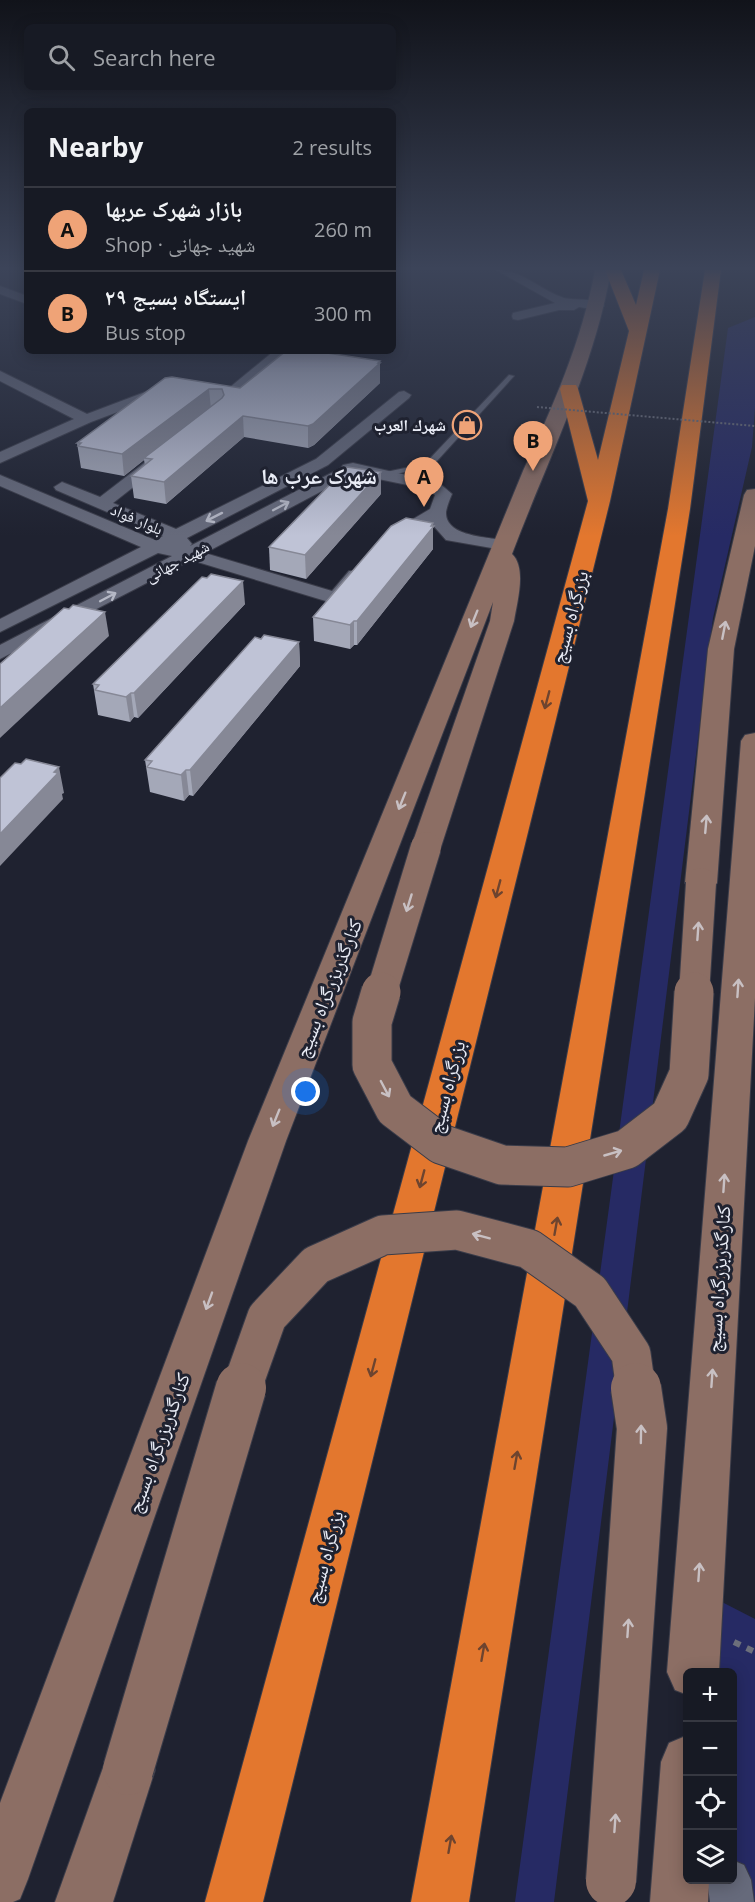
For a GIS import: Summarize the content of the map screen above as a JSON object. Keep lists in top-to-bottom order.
{
  "streets": {
    "highway": ["بزرگراه بسیج"],
    "main road": ["کنارگذربزرگراه بسیج"],
    "street": ["بلوار فواد", "شهید جهانی"]
  },
  "crossings": [
    ["بلوار فواد", "شهید جهانی"]
  ],
  "districts": ["شهرک عرب ها"],
  "places": {
    "shop": ["شهرك العرب"]
  },
  "page": {
    "search": "Search here",
    "heading": ["Nearby", "2 results"],
    "list": [
      {
        "mark": "A",
        "name": "بازار شهرک عربها",
        "note": "Shop · شهید جهانی",
        "value": "260 m"
      },
      {
        "mark": "B",
        "name": "ایستگاه بسیج ۲۹",
        "note": "Bus stop",
        "value": "300 m"
      }
    ],
    "pins": ["B", "A"],
    "map_buttons": ["+", "−"]
  }
}
